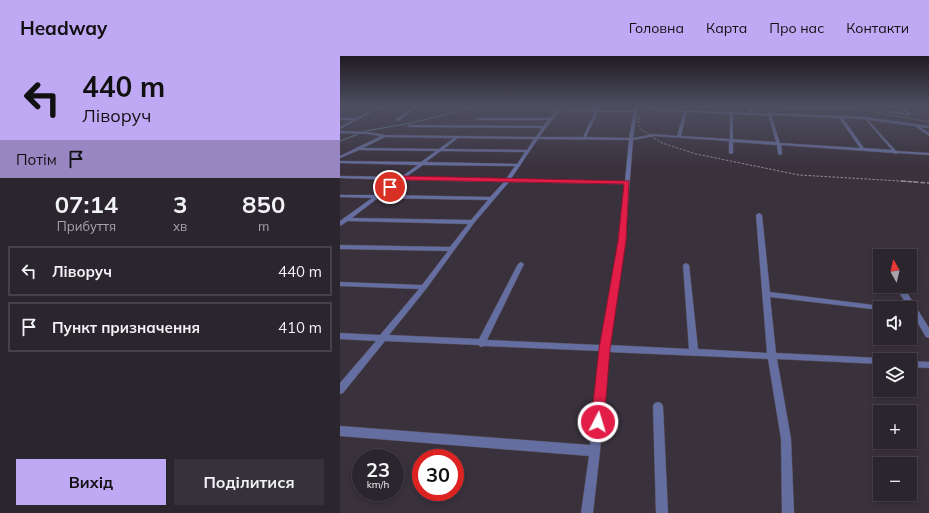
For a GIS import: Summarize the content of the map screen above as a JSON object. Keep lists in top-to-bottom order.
{
  "north": "top",
  "page": {
    "header": "Headway",
    "nav": [
      "Головна",
      "Карта",
      "Про нас",
      "Контакти"
    ],
    "turn": ["440 m", "Ліворуч"],
    "then": "Потім",
    "eta": [
      "07:14",
      "Прибуття",
      "3",
      "хв",
      "850",
      "m"
    ],
    "list": [
      {
        "name": "Ліворуч",
        "value": "440 m"
      },
      {
        "name": "Пункт призначення",
        "value": "410 m"
      }
    ],
    "map_buttons": ["+", "−"],
    "speed": "23 km/h",
    "limit": "30",
    "buttons": ["Вихід", "Поділитися"]
  }
}
